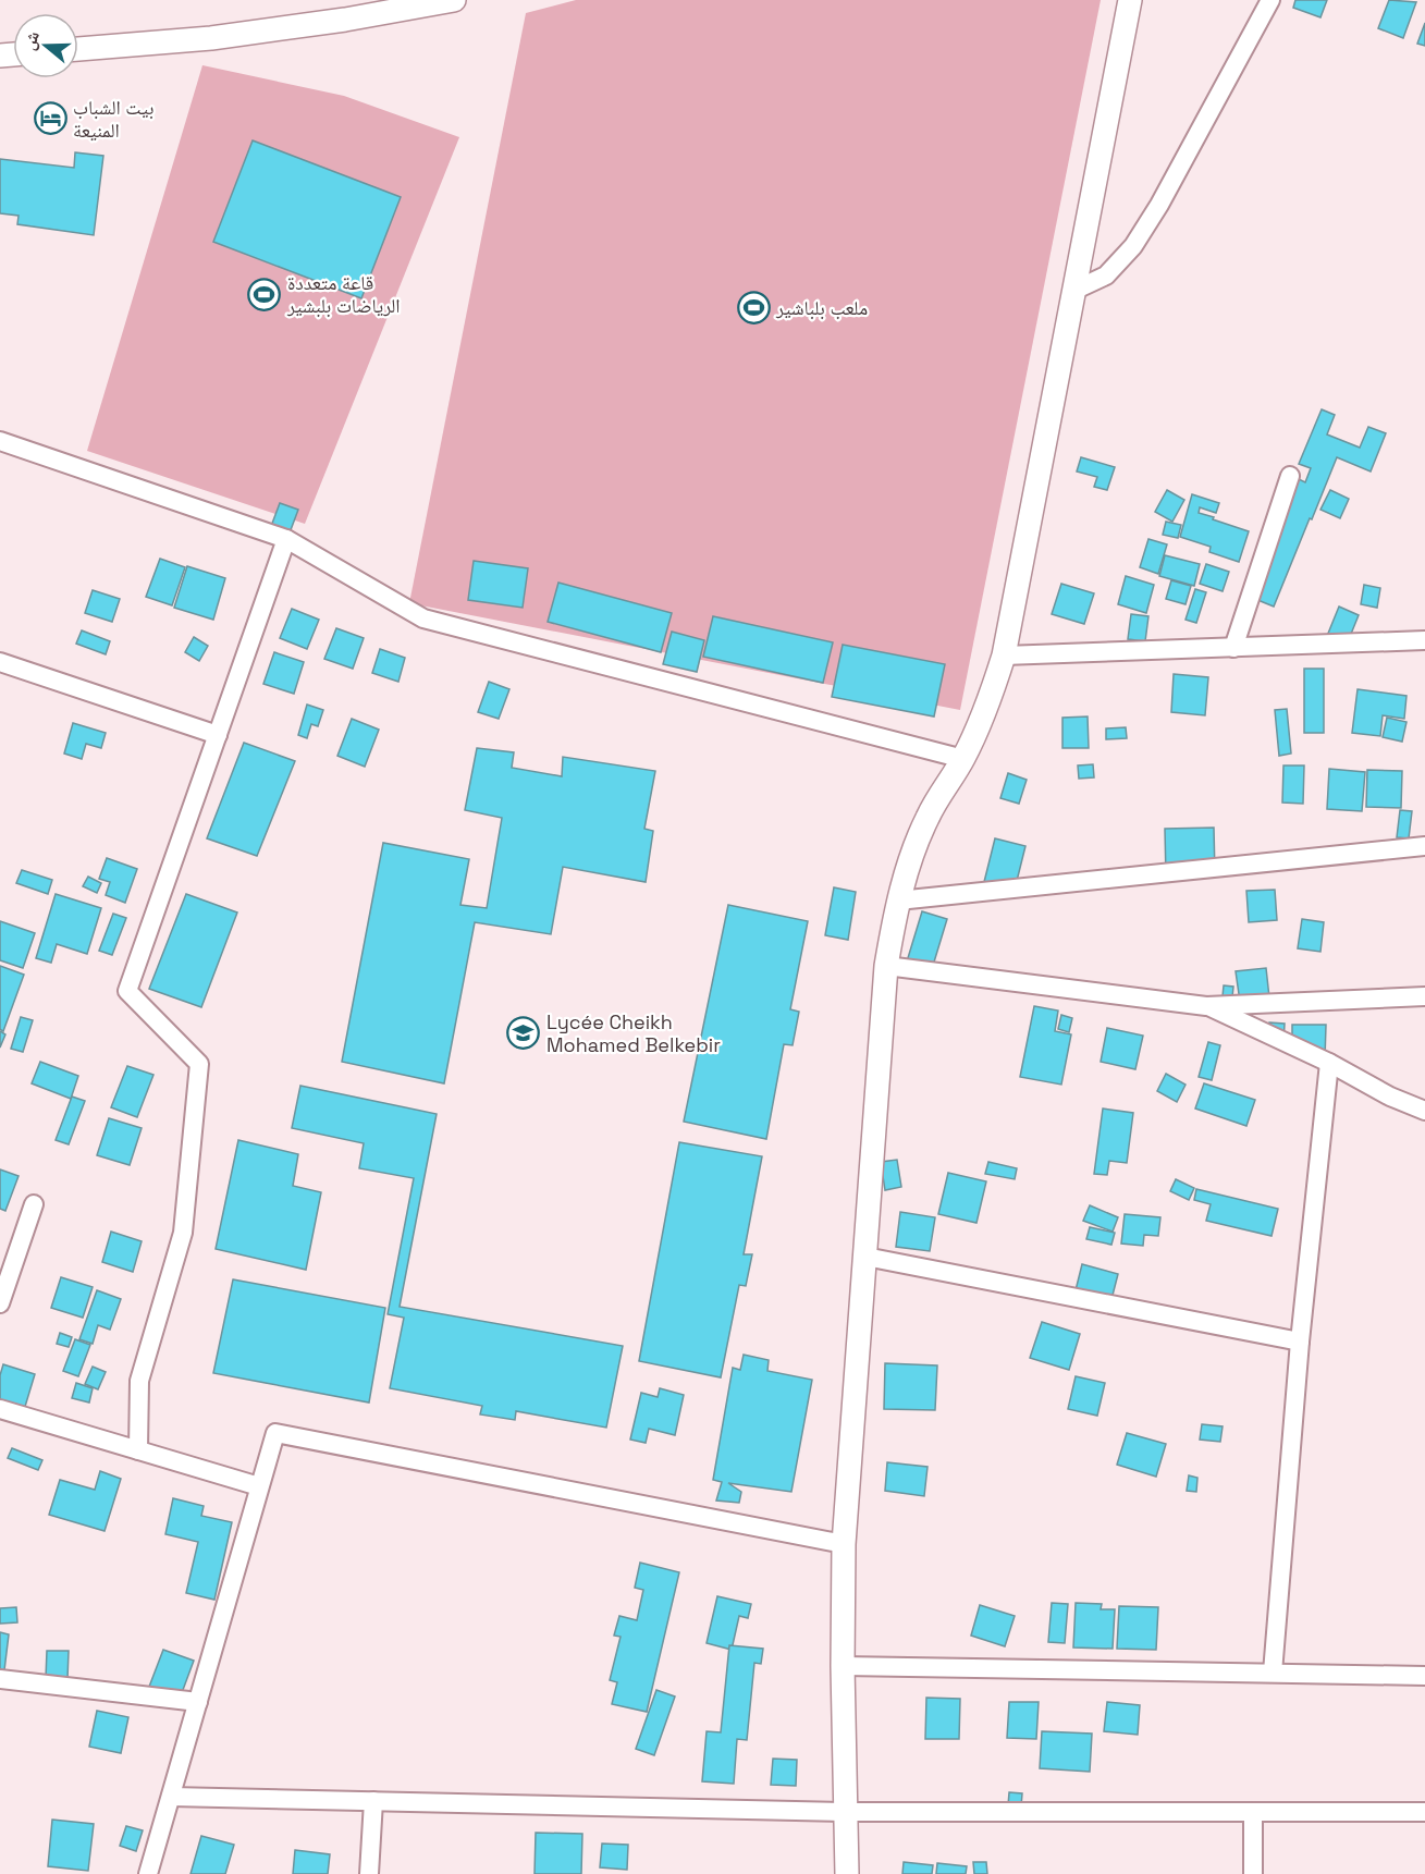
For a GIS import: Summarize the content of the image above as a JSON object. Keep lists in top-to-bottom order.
{
  "places": {
    "hotel": ["بيت الشباب المنيعة"],
    "sports": ["قاعة متعددة الرياضات بلبشير", "ملعب بلباشير"],
    "school or university": ["Lycée Cheikh Mohamed Belkebir"]
  },
  "north": "left"
}
